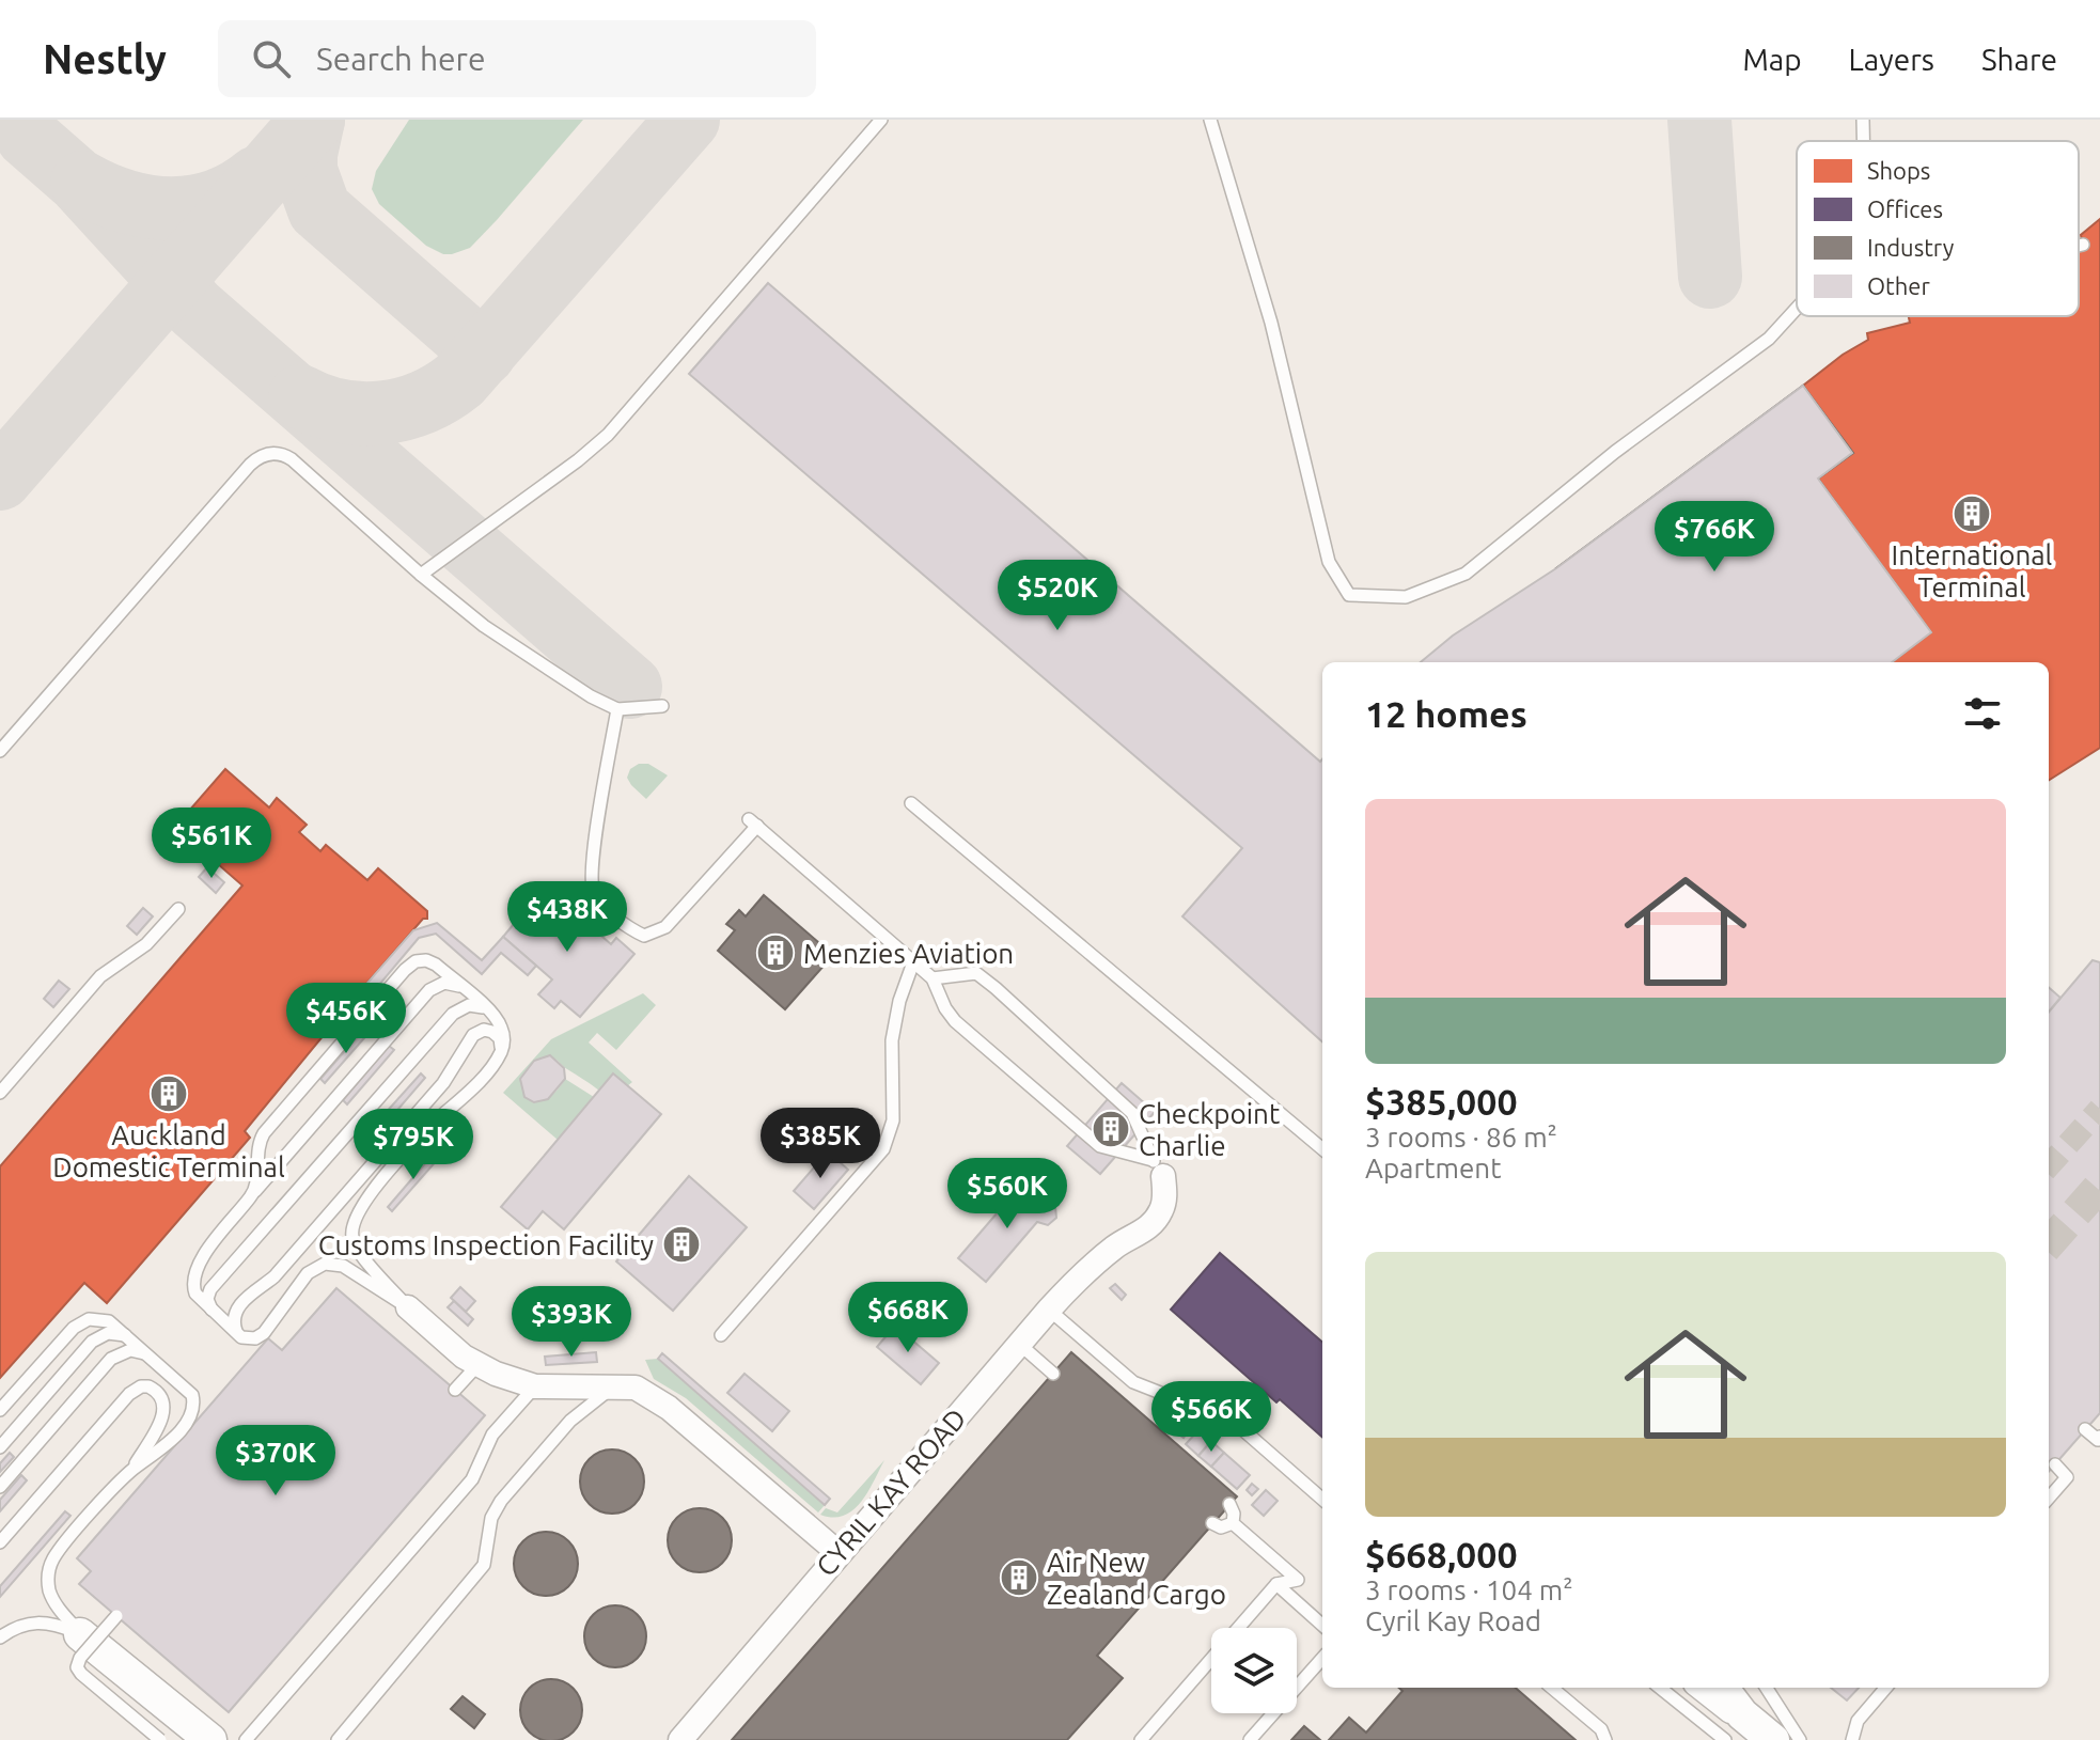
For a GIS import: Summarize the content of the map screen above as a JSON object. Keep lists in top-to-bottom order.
{
  "streets": {
    "street": ["CYRIL KAY ROAD"]
  },
  "places": {
    "building": [
      "International Terminal",
      "Menzies Aviation",
      "Auckland Domestic Terminal",
      "Checkpoint Charlie",
      "Customs Inspection Facility",
      "Air New Zealand Cargo"
    ]
  },
  "legend": [
    "Shops",
    "Offices",
    "Industry",
    "Other"
  ],
  "page": {
    "header": "Nestly",
    "search": "Search here",
    "nav": ["Map", "Layers", "Share"],
    "price": [
      "$766K",
      "$520K",
      "$561K",
      "$438K",
      "$456K",
      "$385K",
      "$795K",
      "$560K",
      "$668K",
      "$393K",
      "$566K",
      "$370K"
    ],
    "heading": "12 homes",
    "list": [
      {
        "name": "$385,000",
        "note": "3 rooms · 86 m² · Apartment"
      },
      {
        "name": "$668,000",
        "note": "3 rooms · 104 m² · Cyril Kay Road"
      }
    ]
  }
}
